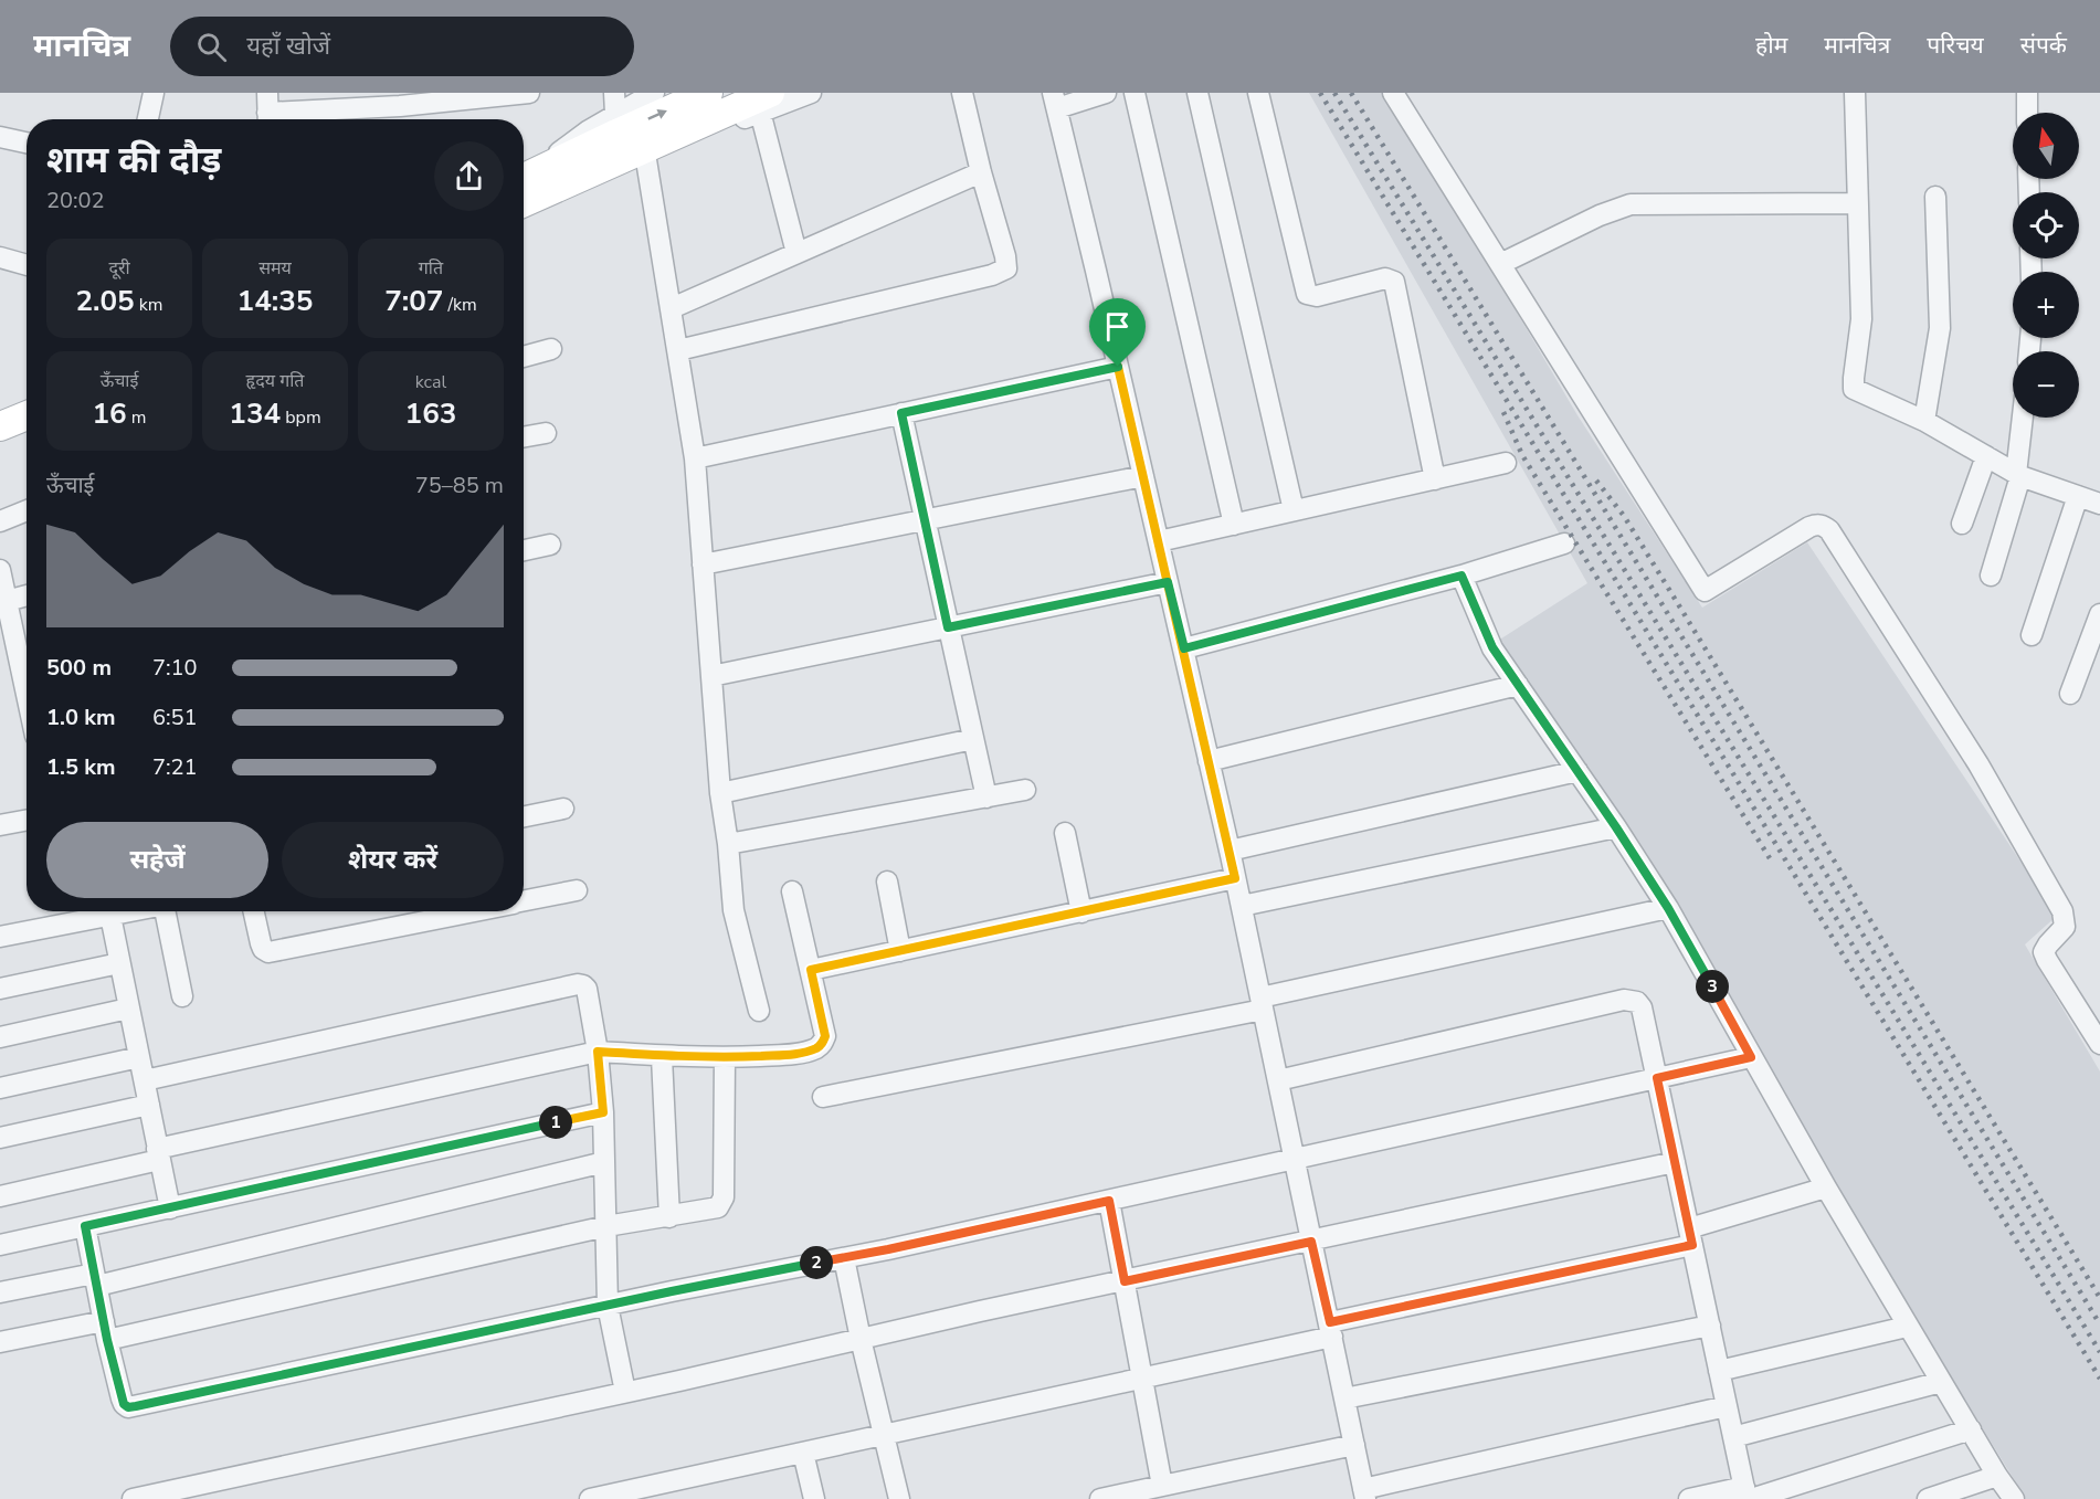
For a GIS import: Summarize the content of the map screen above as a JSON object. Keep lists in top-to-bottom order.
{
  "north": "top",
  "page": {
    "header": "मानचित्र",
    "search": "यहाँ खोजें",
    "nav": [
      "होम",
      "मानचित्र",
      "परिचय",
      "संपर्क"
    ],
    "map_buttons": ["+", "−"],
    "heading": ["शाम की दौड़", "20:02"],
    "stats": [
      ["दूरी", "2.05 km"],
      ["समय", "14:35"],
      ["गति", "7:07 /km"],
      ["ऊँचाई", "16 m"],
      ["हृदय गति", "134 bpm"],
      ["kcal", "163"]
    ],
    "chart": ["ऊँचाई", "75–85 m"],
    "list": [
      {
        "name": "500 m",
        "note": "7:10"
      },
      {
        "name": "1.0 km",
        "note": "6:51"
      },
      {
        "name": "1.5 km",
        "note": "7:21"
      }
    ],
    "buttons": ["सहेजें", "शेयर करें"],
    "pins": ["3", "1", "2"]
  }
}
